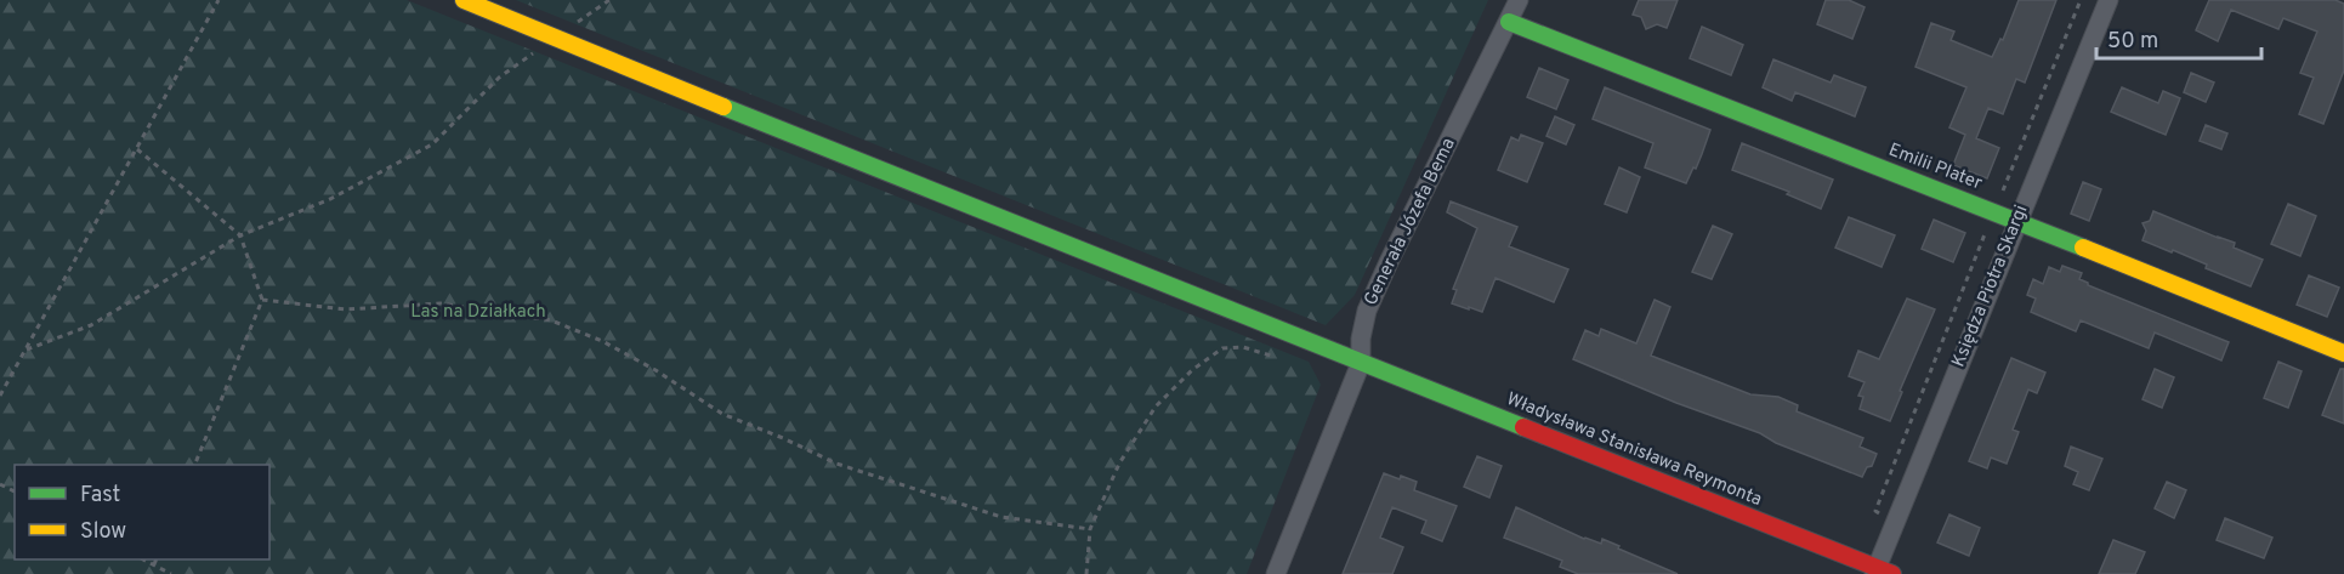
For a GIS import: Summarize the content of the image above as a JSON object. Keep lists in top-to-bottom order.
{
  "streets": {
    "main road": ["Emilii Plater", "Władysława Stanisława Reymonta"],
    "street": ["Generała Józefa Bema", "Księdza Piotra Skargi"]
  },
  "crossings": [
    ["Emilii Plater", "Generała Józefa Bema"],
    ["Emilii Plater", "Księdza Piotra Skargi"],
    ["Generała Józefa Bema", "Władysława Stanisława Reymonta"],
    ["Księdza Piotra Skargi", "Władysława Stanisława Reymonta"]
  ],
  "parks": ["Las na Działkach"],
  "legend": ["Fast", "Slow"],
  "scale_bar": "50 m"
}
